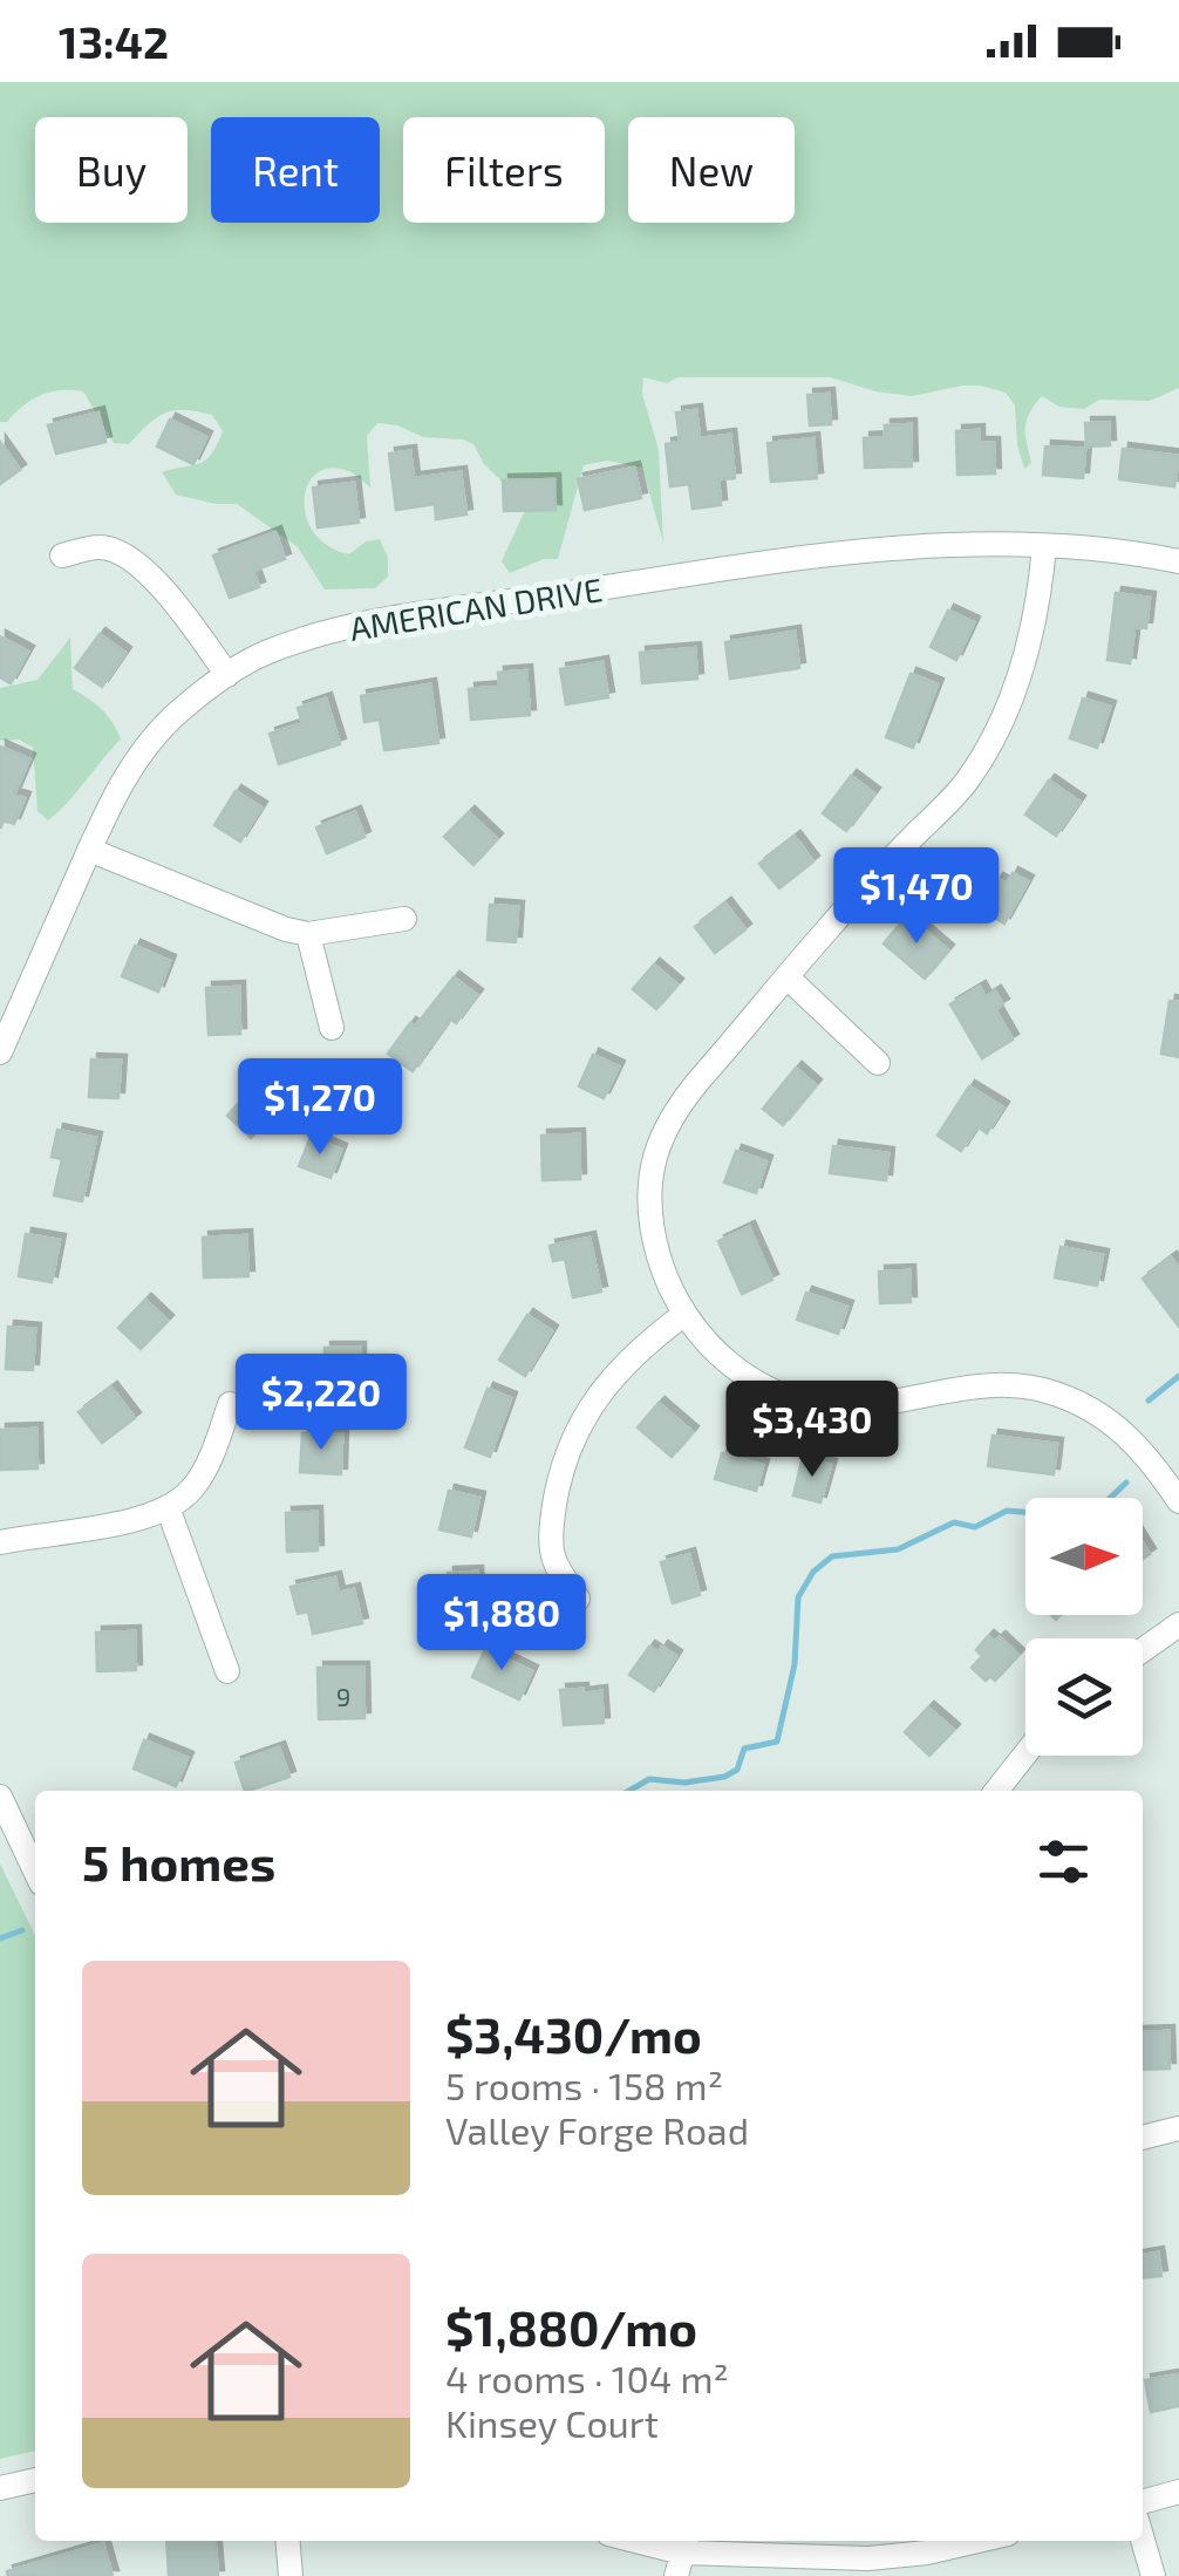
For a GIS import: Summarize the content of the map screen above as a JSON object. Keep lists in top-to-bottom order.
{
  "streets": {
    "street": ["AMERICAN DRIVE"]
  },
  "house_numbers": ["9"],
  "north": "right",
  "page": {
    "status": "13:42",
    "chip": [
      "Buy",
      "Rent",
      "Filters",
      "New"
    ],
    "price": [
      "$1,470",
      "$1,270",
      "$2,220",
      "$3,430",
      "$1,880"
    ],
    "heading": "5 homes",
    "list": [
      {
        "name": "$3,430/mo",
        "note": "5 rooms · 158 m² · Valley Forge Road"
      },
      {
        "name": "$1,880/mo",
        "note": "4 rooms · 104 m² · Kinsey Court"
      }
    ]
  }
}
